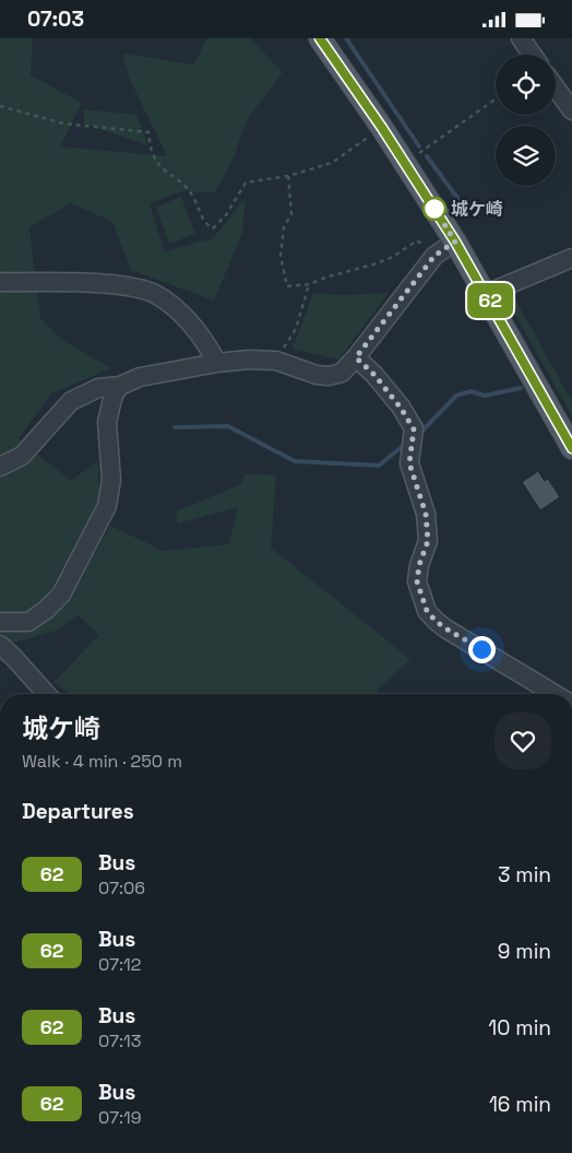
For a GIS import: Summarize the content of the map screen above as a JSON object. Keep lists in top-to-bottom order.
{
  "places": ["城ケ崎"],
  "lines": ["bus line 62"],
  "page": {
    "status": "07:03",
    "on_map": "62",
    "heading": [
      ["城ケ崎", "Walk · 4 min · 250 m"],
      "Departures"
    ],
    "list": [
      {
        "mark": "62",
        "name": "Bus",
        "note": "07:06",
        "value": "3 min"
      },
      {
        "mark": "62",
        "name": "Bus",
        "note": "07:12",
        "value": "9 min"
      },
      {
        "mark": "62",
        "name": "Bus",
        "note": "07:13",
        "value": "10 min"
      },
      {
        "mark": "62",
        "name": "Bus",
        "note": "07:19",
        "value": "16 min"
      }
    ]
  }
}
